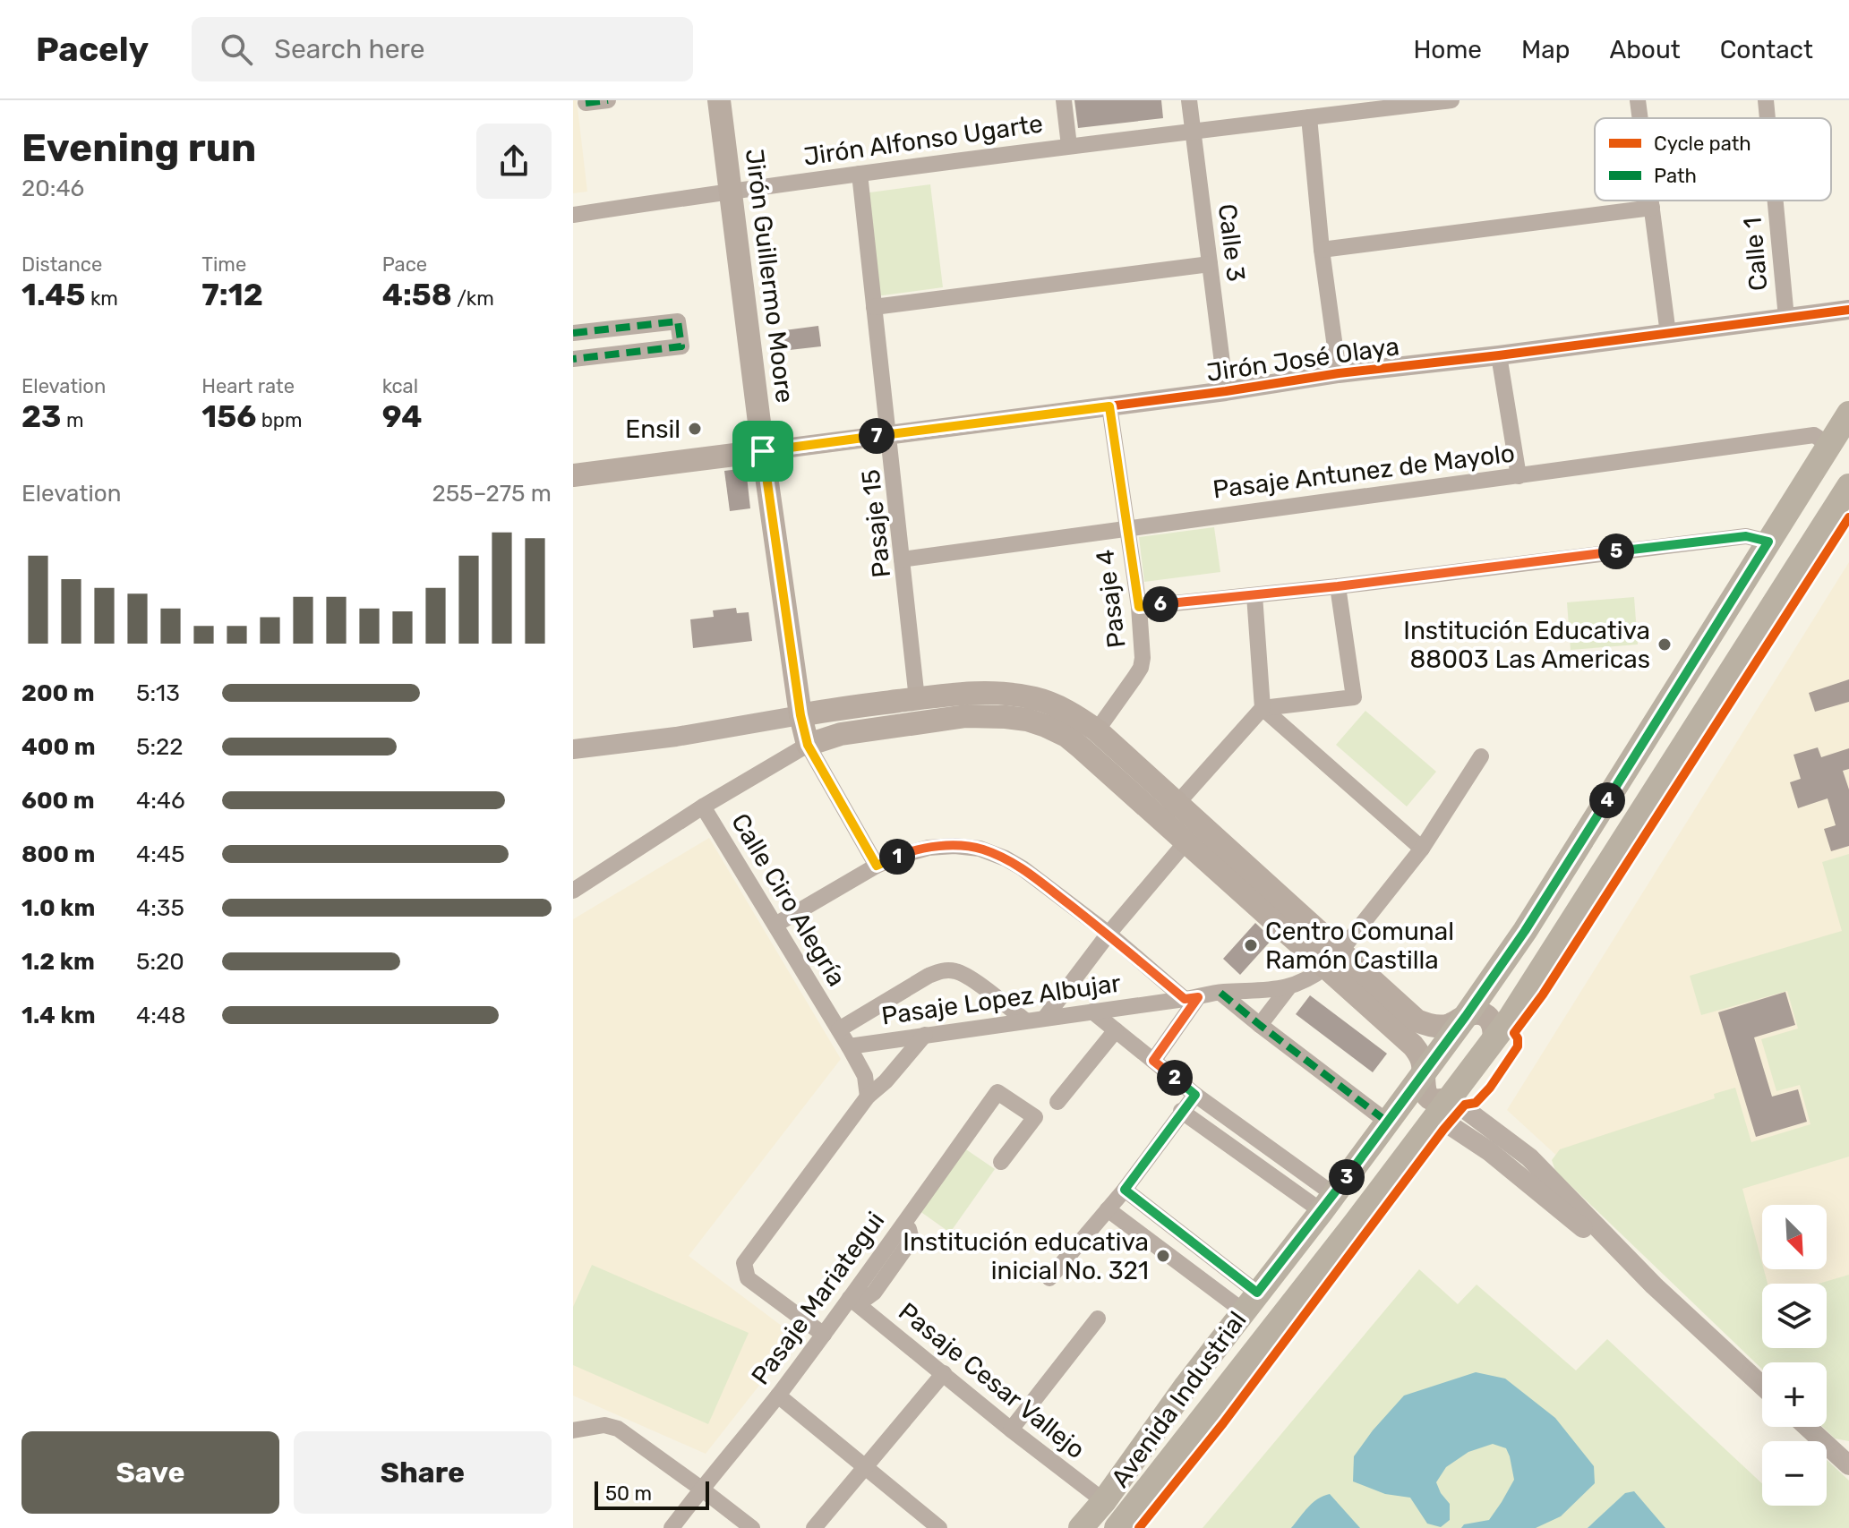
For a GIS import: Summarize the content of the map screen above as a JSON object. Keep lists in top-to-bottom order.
{
  "streets": {
    "main road": ["Jirón Guillermo Moore", "Jirón José Olaya", "Avenida Industrial"],
    "street": [
      "Jirón Alfonso Ugarte",
      "Calle 3",
      "Calle 1",
      "Pasaje Antunez de Mayolo",
      "Pasaje 15",
      "Pasaje 4",
      "Calle Ciro Alegría",
      "Pasaje Lopez Albujar",
      "Pasaje Mariategui",
      "Pasaje Cesar Vallejo"
    ]
  },
  "crossings": [
    ["Jirón Alfonso Ugarte", "Calle 3"],
    ["Jirón Alfonso Ugarte", "Jirón Guillermo Moore"],
    ["Jirón Alfonso Ugarte", "Pasaje 15"],
    ["Calle 3", "Jirón José Olaya"],
    ["Calle 1", "Jirón José Olaya"],
    ["Jirón Guillermo Moore", "Jirón José Olaya"],
    ["Jirón José Olaya", "Pasaje 15"],
    ["Jirón José Olaya", "Pasaje 4"],
    ["Pasaje Antunez de Mayolo", "Pasaje 15"],
    ["Pasaje Antunez de Mayolo", "Pasaje 4"],
    ["Pasaje Antunez de Mayolo", "Avenida Industrial"],
    ["Calle Ciro Alegría", "Pasaje Lopez Albujar"],
    ["Pasaje Mariategui", "Pasaje Cesar Vallejo"],
    ["Pasaje Cesar Vallejo", "Avenida Industrial"]
  ],
  "places": [
    "Ensil",
    "Institución Educativa 88003 Las Americas",
    "Centro Comunal Ramón Castilla",
    "Institución educativa inicial No. 321"
  ],
  "legend": ["Cycle path", "Path"],
  "scale_bar": "50 m",
  "north": "bottom right",
  "page": {
    "header": "Pacely",
    "search": "Search here",
    "nav": [
      "Home",
      "Map",
      "About",
      "Contact"
    ],
    "heading": ["Evening run", "20:46"],
    "stats": [
      ["Distance", "1.45 km"],
      ["Time", "7:12"],
      ["Pace", "4:58 /km"],
      ["Elevation", "23 m"],
      ["Heart rate", "156 bpm"],
      ["kcal", "94"]
    ],
    "pins": [
      "7",
      "5",
      "6",
      "4",
      "1",
      "2",
      "3"
    ],
    "chart": ["Elevation", "255–275 m"],
    "list": [
      {
        "name": "200 m",
        "note": "5:13"
      },
      {
        "name": "400 m",
        "note": "5:22"
      },
      {
        "name": "600 m",
        "note": "4:46"
      },
      {
        "name": "800 m",
        "note": "4:45"
      },
      {
        "name": "1.0 km",
        "note": "4:35"
      },
      {
        "name": "1.2 km",
        "note": "5:20"
      },
      {
        "name": "1.4 km",
        "note": "4:48"
      }
    ],
    "map_buttons": ["+", "−"],
    "buttons": ["Save", "Share"],
    "scale": "50 m"
  }
}
